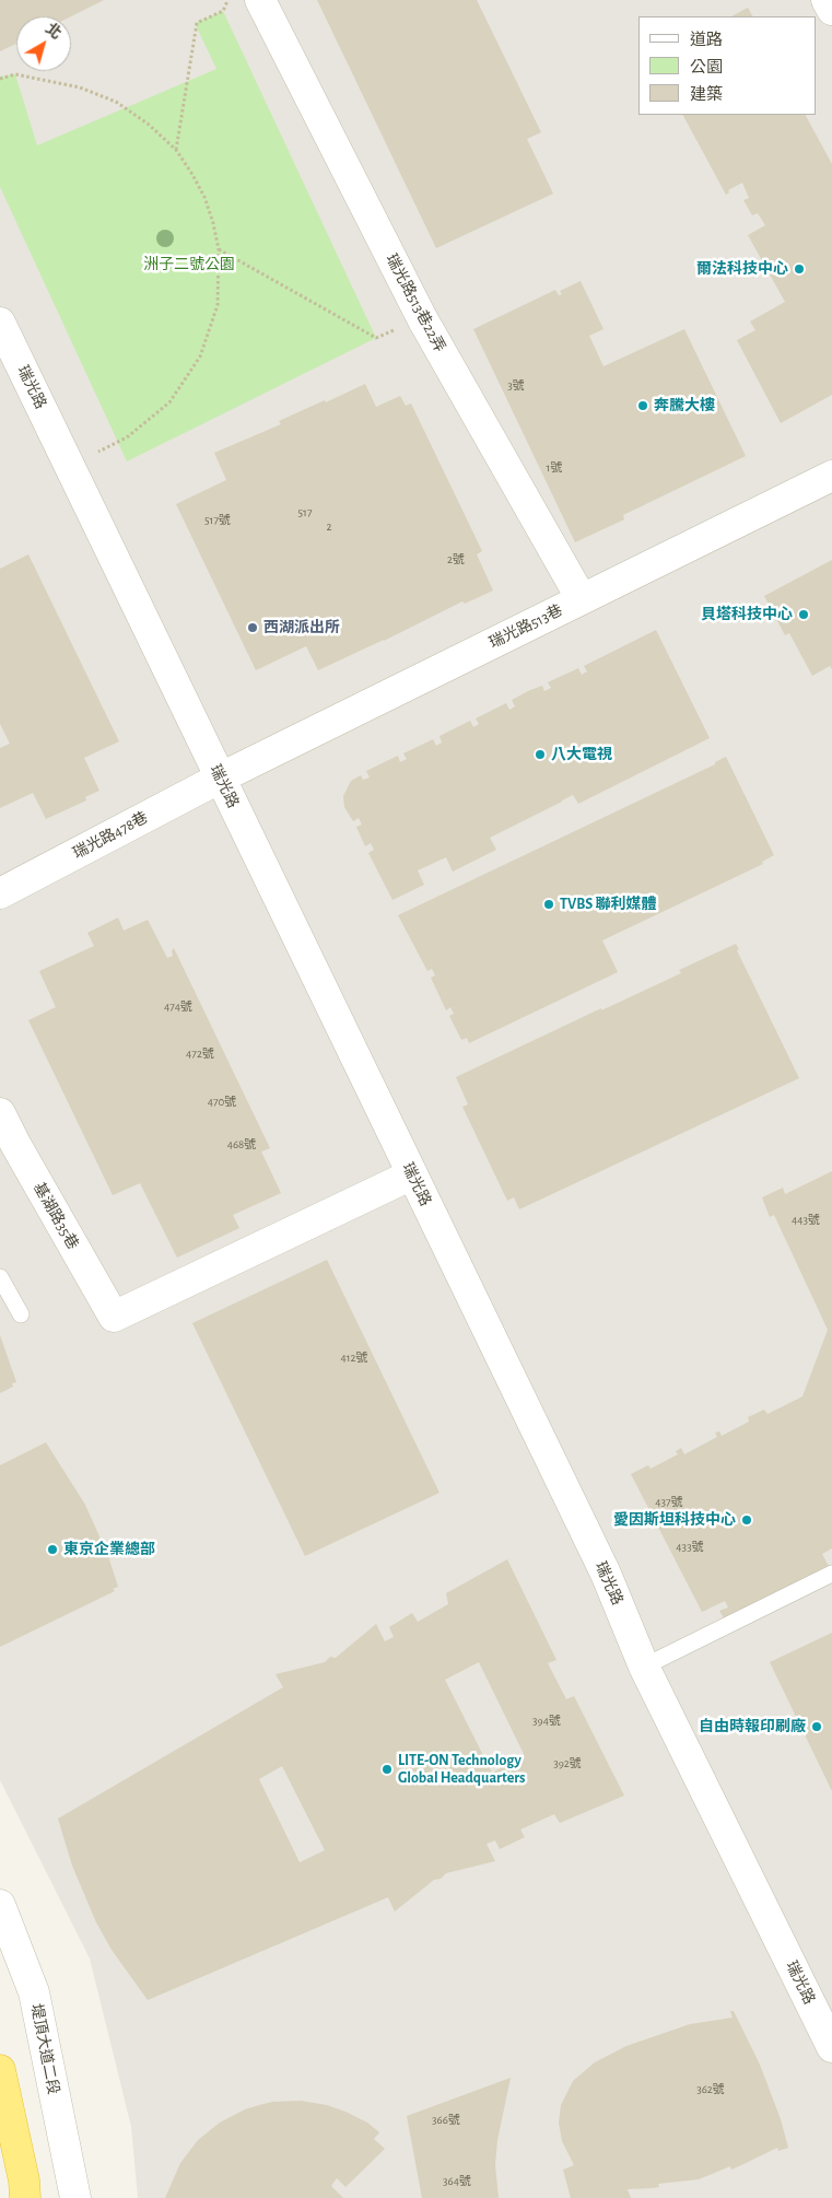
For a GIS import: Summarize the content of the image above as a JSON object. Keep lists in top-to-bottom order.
{
  "streets": {
    "street": [
      "瑞光路513巷22弄",
      "瑞光路",
      "瑞光路513巷",
      "瑞光路478巷",
      "基湖路35巷",
      "堤頂大道二段"
    ]
  },
  "crossings": [
    ["瑞光路513巷22弄", "瑞光路513巷"],
    ["瑞光路", "瑞光路513巷"],
    ["瑞光路", "瑞光路478巷"],
    ["瑞光路", "基湖路35巷"],
    ["瑞光路513巷", "瑞光路478巷"]
  ],
  "parks": ["洲子二號公園"],
  "places": [
    "爾法科技中心",
    "奔騰大樓",
    "貝塔科技中心",
    "西湖派出所",
    "八大電視",
    "TVBS 聯利媒體",
    "愛因斯坦科技中心",
    "東京企業總部",
    "自由時報印刷廠",
    "LITE-ON Technology Global Headquarters"
  ],
  "house_numbers": [
    "3號",
    "1號",
    "517",
    "517號",
    "2",
    "2號",
    "474號",
    "472號",
    "470號",
    "468號",
    "443號",
    "412號",
    "437號",
    "433號",
    "394號",
    "392號",
    "362號",
    "366號",
    "364號"
  ],
  "legend": ["道路", "公園", "建築"],
  "north": "top right"
}
